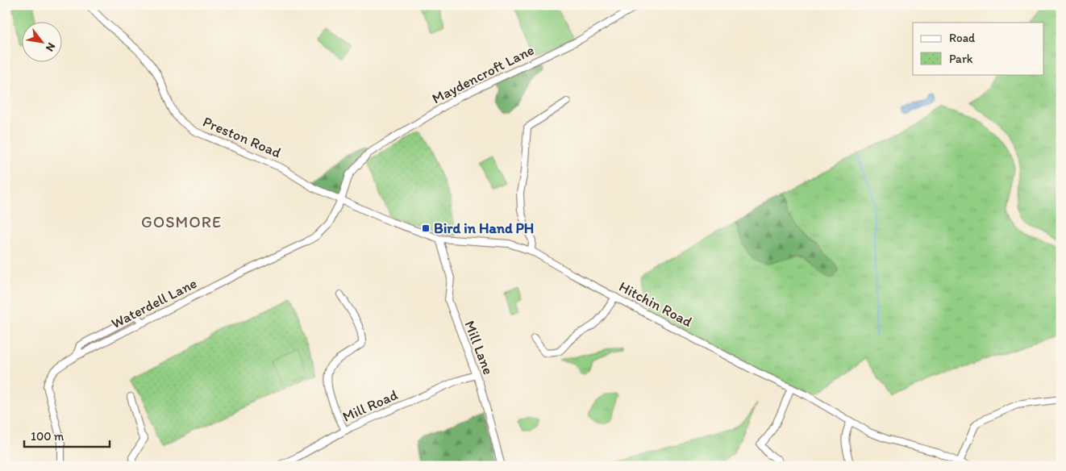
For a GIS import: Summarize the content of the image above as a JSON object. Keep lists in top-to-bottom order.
{
  "streets": {
    "street": [
      "Maydencroft Lane",
      "Preston Road",
      "Waterdell Lane",
      "Hitchin Road",
      "Mill Lane",
      "Mill Road"
    ]
  },
  "crossings": [
    ["Maydencroft Lane", "Preston Road"],
    ["Maydencroft Lane", "Waterdell Lane"],
    ["Preston Road", "Waterdell Lane"],
    ["Preston Road", "Hitchin Road"],
    ["Preston Road", "Mill Lane"],
    ["Hitchin Road", "Mill Lane"],
    ["Mill Lane", "Mill Road"]
  ],
  "districts": ["GOSMORE"],
  "places": {
    "transit": ["Bird in Hand PH"]
  },
  "legend": ["Road", "Park"],
  "scale_bar": "100 m",
  "north": "bottom right"
}
